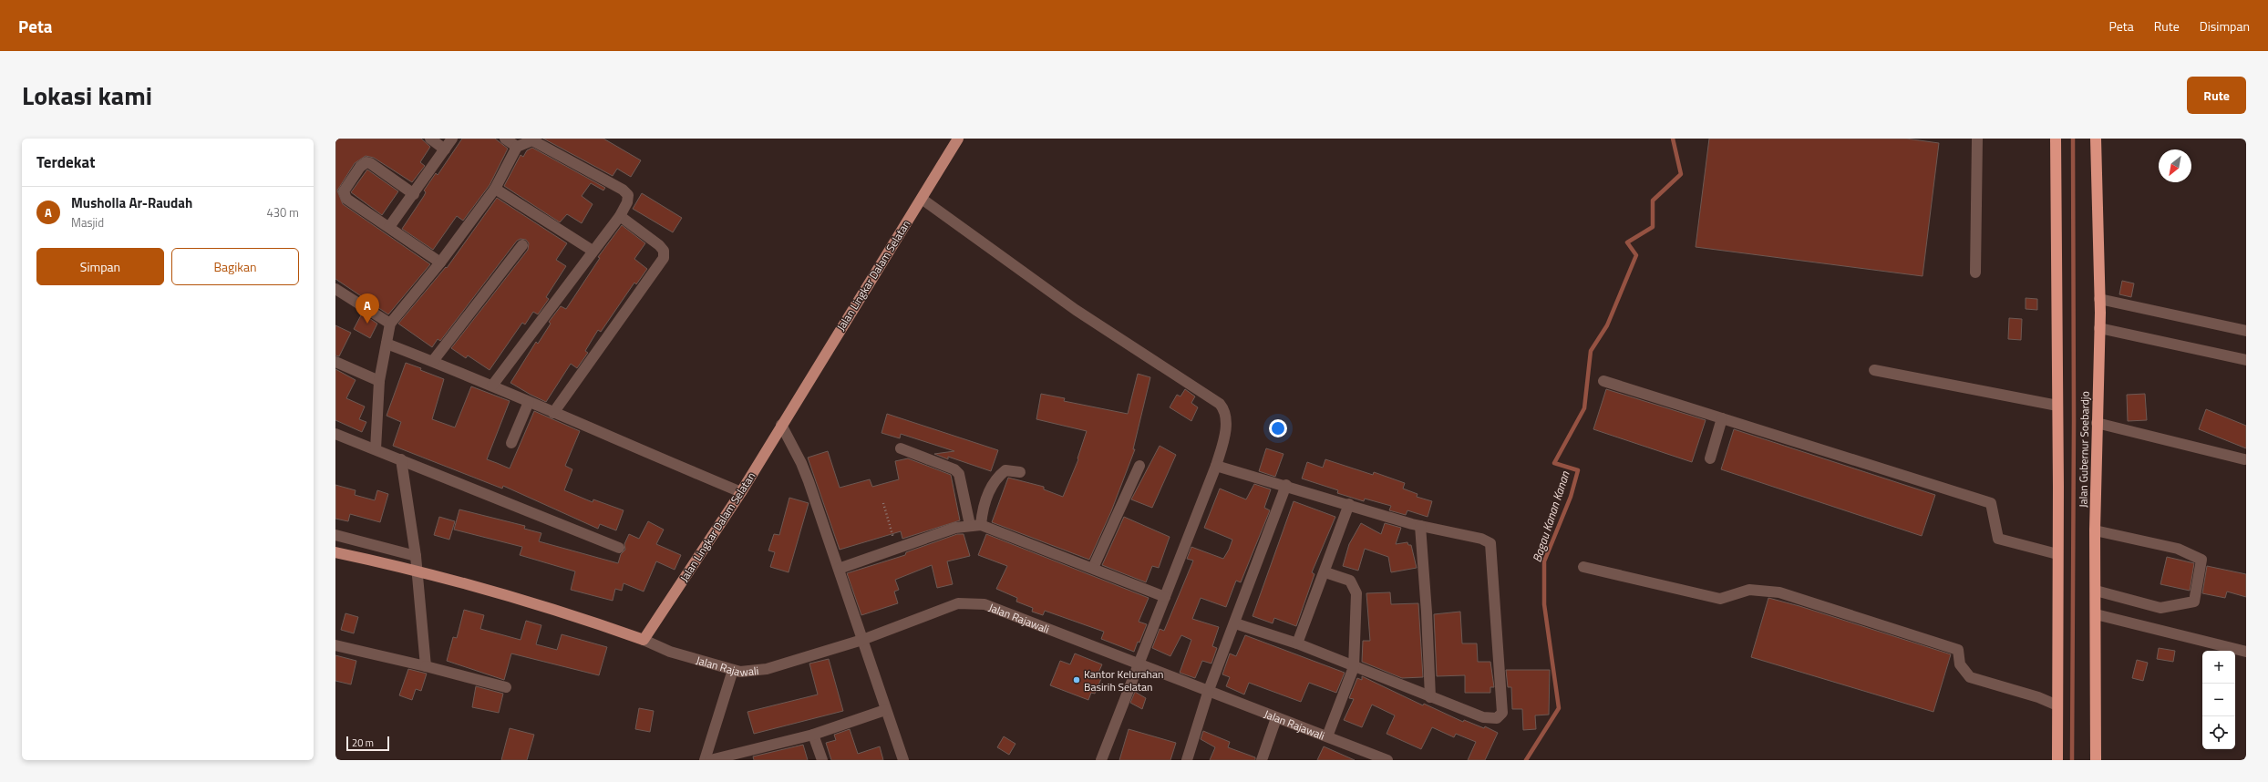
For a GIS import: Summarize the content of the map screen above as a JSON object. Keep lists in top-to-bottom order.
{
  "streets": {
    "highway": ["Jalan Gubernur Soebardjo"],
    "main road": ["Jalan Lingkar Dalam Selatan"],
    "street": ["Jalan Rajawali"]
  },
  "crossings": [
    ["Jalan Lingkar Dalam Selatan", "Jalan Rajawali"]
  ],
  "water": ["Bagau Kanan Kanan"],
  "places": ["Kantor Kelurahan Basirih Selatan"],
  "scale_bar": "20 m",
  "north": "bottom left",
  "page": {
    "header": "Peta",
    "nav": ["Peta", "Rute", "Disimpan"],
    "title": "Lokasi kami",
    "buttons": [
      "Rute",
      ["Simpan", "Bagikan"]
    ],
    "heading": "Terdekat",
    "list": [
      {
        "mark": "A",
        "name": "Musholla Ar-Raudah",
        "note": "Masjid",
        "value": "430 m"
      }
    ],
    "pins": "A",
    "map_buttons": ["+", "−"],
    "scale": "20 m"
  }
}
